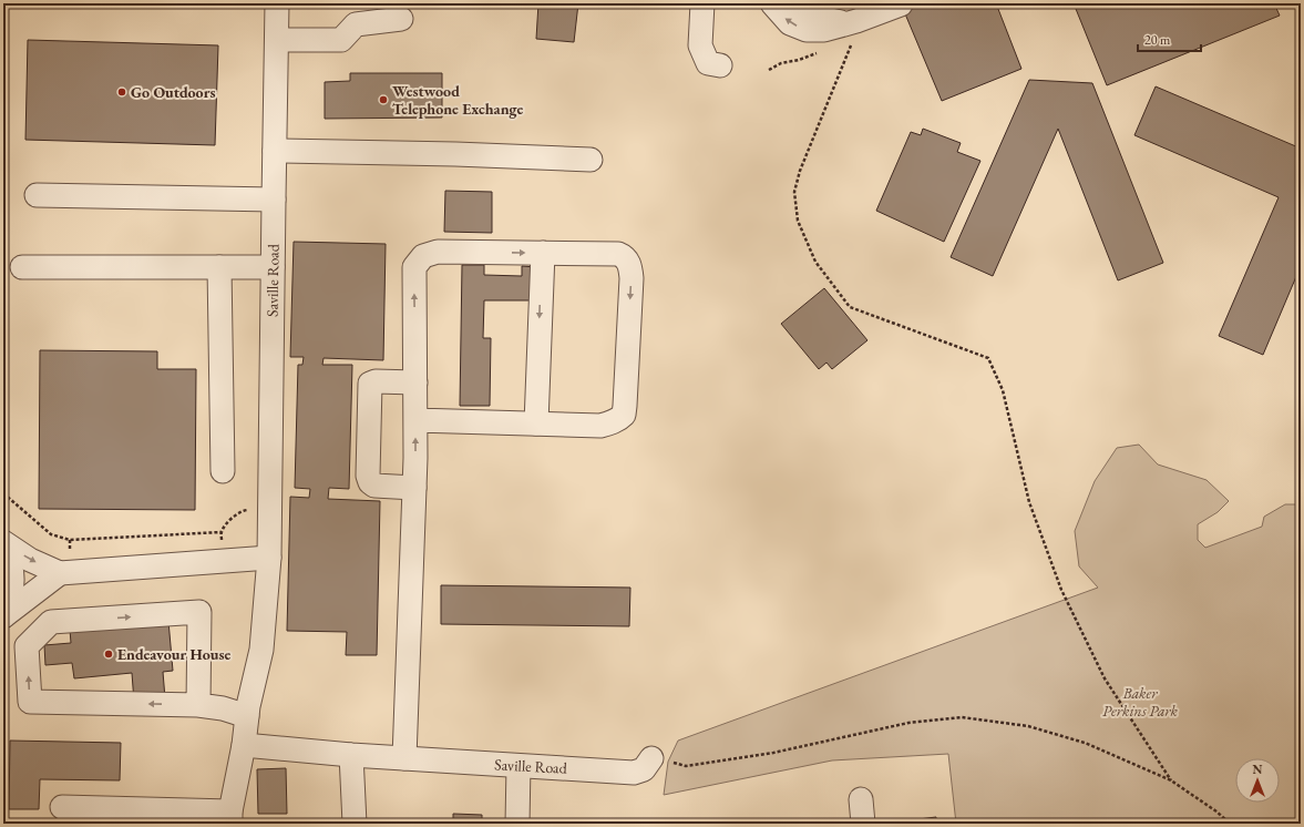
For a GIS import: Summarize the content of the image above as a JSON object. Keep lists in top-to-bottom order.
{
  "streets": {
    "street": ["Saville Road"]
  },
  "parks": ["Baker Perkins Park"],
  "places": ["Go Outdoors", "Westwood Telephone Exchange", "Endeavour House"],
  "scale_bar": "20 m",
  "north": "top"
}
